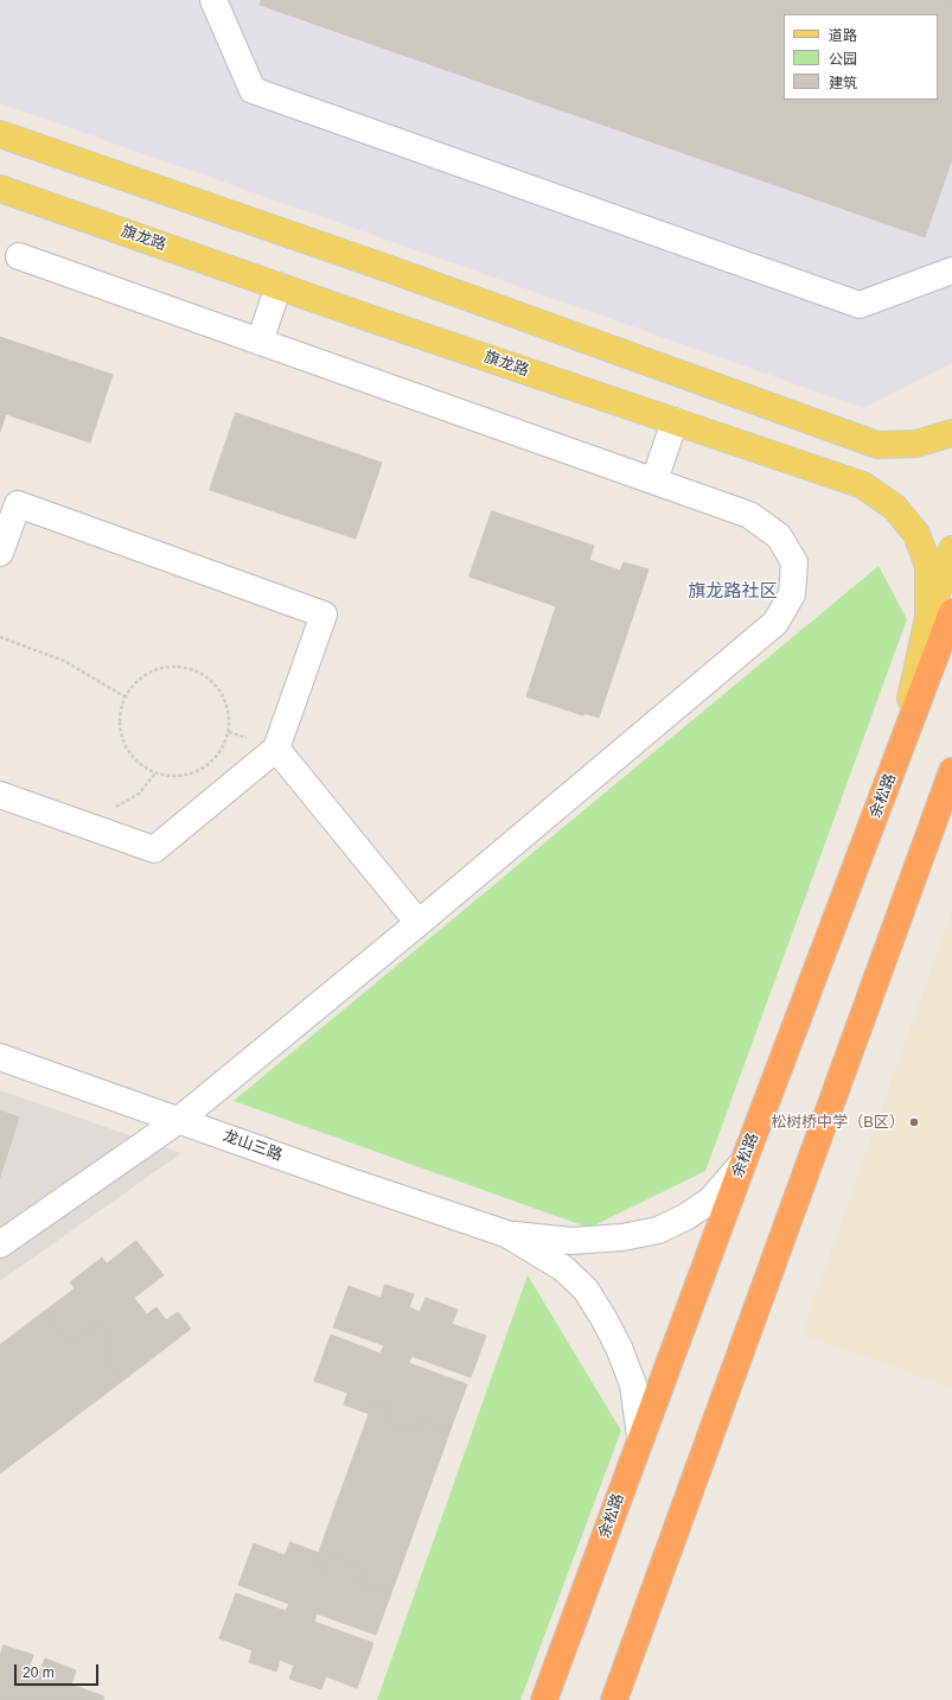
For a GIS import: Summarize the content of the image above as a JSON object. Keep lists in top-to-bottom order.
{
  "streets": {
    "highway": ["余松路"],
    "main road": ["旗龙路"],
    "street": ["龙山三路"]
  },
  "crossings": [
    ["旗龙路", "余松路"]
  ],
  "districts": ["旗龙路社区"],
  "places": ["松树桥中学（B区）"],
  "legend": ["道路", "公园", "建筑"],
  "scale_bar": "20 m"
}
